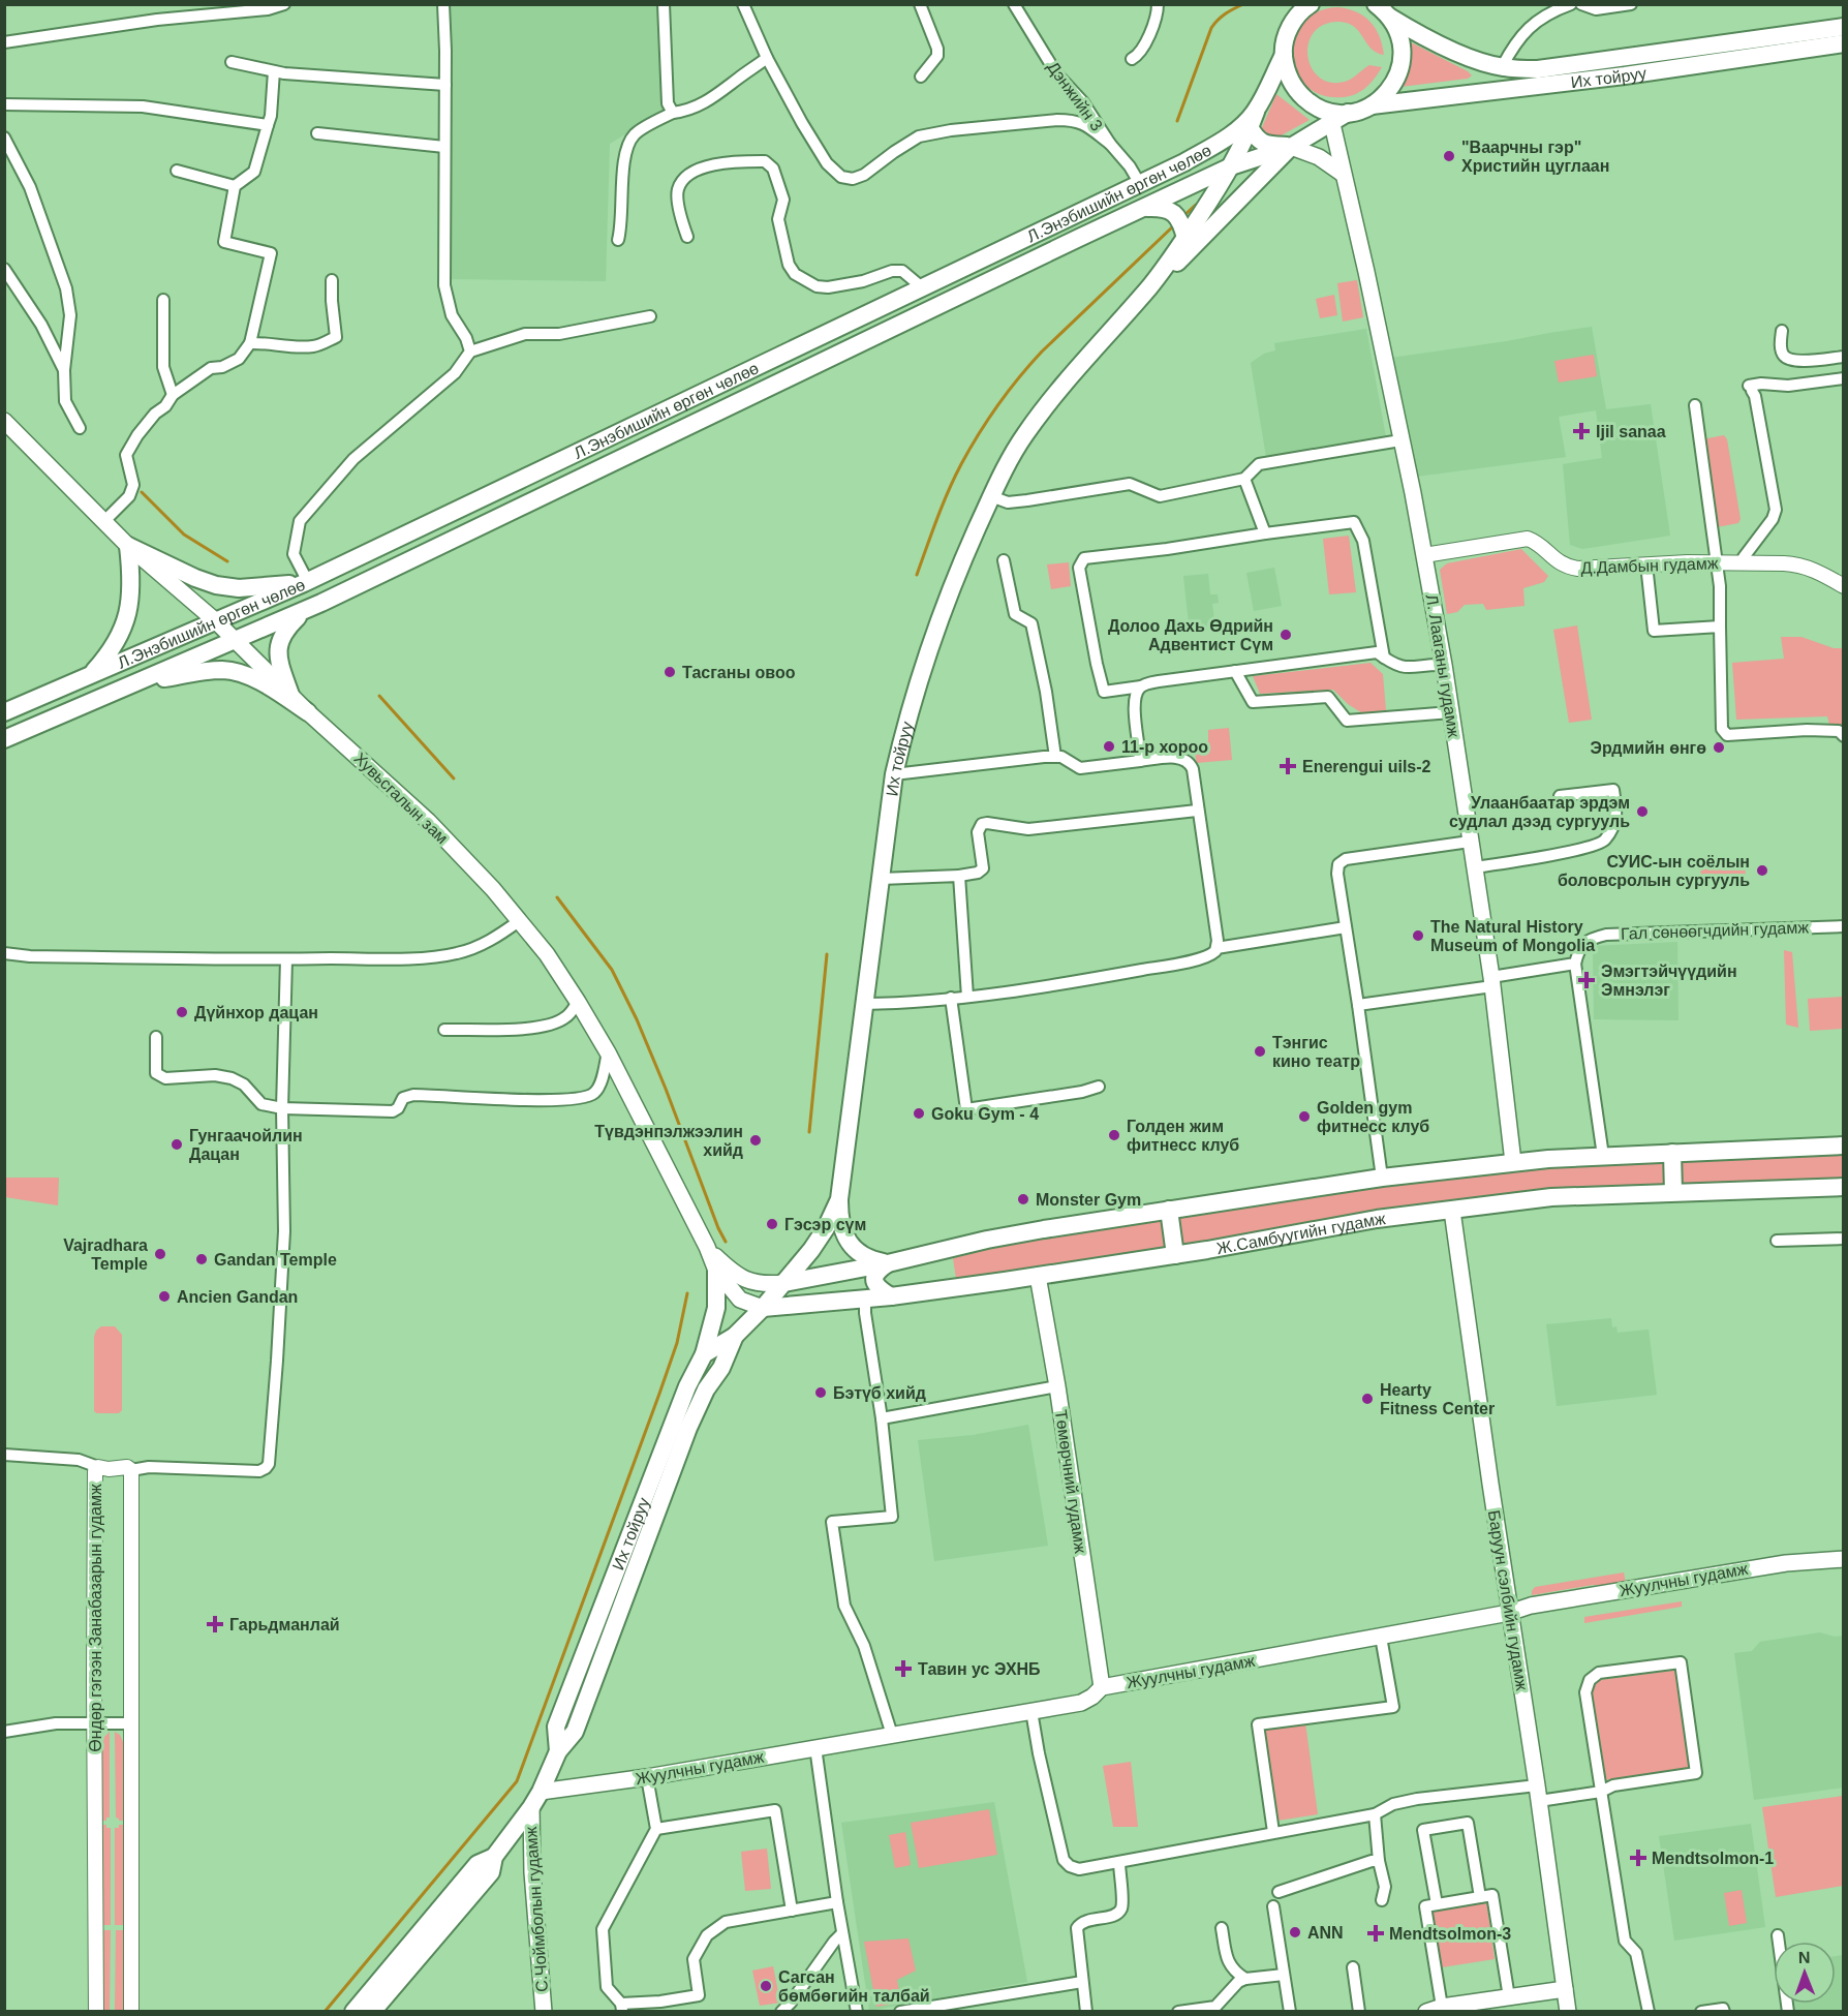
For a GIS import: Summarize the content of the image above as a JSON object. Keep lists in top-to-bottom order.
{
  "streets": {
    "main road": [
      "Их тойруу",
      "Л.Энэбишийн өргөн чөлөө",
      "Л. Лааганы гудамж",
      "Хувьсгалын зам",
      "Ж.Самбуугийн гудамж",
      "Төмөрчний гудамж",
      "Жуулчны гудамж",
      "Баруун сэлбийн гудамж",
      "С.Чоймболын гудамж"
    ],
    "street": [
      "Дэнжийн 3",
      "Д.Дамбын гудамж",
      "Гал сөнөөгчдийн гудамж",
      "Өндөр гэгээн Занабазарын гудамж"
    ]
  },
  "crossings": [
    ["Их тойруу", "Л.Энэбишийн өргөн чөлөө"],
    ["Их тойруу", "Л. Лааганы гудамж"],
    ["Их тойруу", "Ж.Самбуугийн гудамж"],
    ["Их тойруу", "Жуулчны гудамж"],
    ["Их тойруу", "С.Чоймболын гудамж"],
    ["Дэнжийн 3", "Л.Энэбишийн өргөн чөлөө"],
    ["Л.Энэбишийн өргөн чөлөө", "Хувьсгалын зам"],
    ["Д.Дамбын гудамж", "Л. Лааганы гудамж"],
    ["Ж.Самбуугийн гудамж", "Төмөрчний гудамж"],
    ["Ж.Самбуугийн гудамж", "Баруун сэлбийн гудамж"],
    ["Төмөрчний гудамж", "Жуулчны гудамж"],
    ["Жуулчны гудамж", "Баруун сэлбийн гудамж"]
  ],
  "places": {
    "other": [
      "\"Ваарчны гэр\" Христийн цуглаан",
      "Долоо Дахь Өдрийн Адвентист Сүм",
      "Тасганы овоо",
      "11-р хороо",
      "Эрдмийн өнгө",
      "Улаанбаатар эрдэм судлал дээд сургууль",
      "СУИС-ын соёлын боловсролын сургууль",
      "The Natural History Museum of Mongolia",
      "Дүйнхор дацан",
      "Тэнгис кино театр",
      "Goku Gym - 4",
      "Golden gym фитнесс клуб",
      "Голден жим фитнесс клуб",
      "Түвдэнпэлжээлин хийд",
      "Гунгаачойлин Дацан",
      "Monster Gym",
      "Гэсэр сүм",
      "Vajradhara Temple",
      "Gandan Temple",
      "Ancien Gandan",
      "Бэтүб хийд",
      "Hearty Fitness Center",
      "ANN",
      "Сагсан бөмбөгийн талбай"
    ],
    "health": [
      "Ijil sanaa",
      "Enerengui uils-2",
      "Эмэгтэйчүүдийн Эмнэлэг",
      "Гарьдманлай",
      "Тавин ус ЭХНБ",
      "Mendtsolmon-1",
      "Mendtsolmon-3"
    ]
  },
  "north": "top"
}
